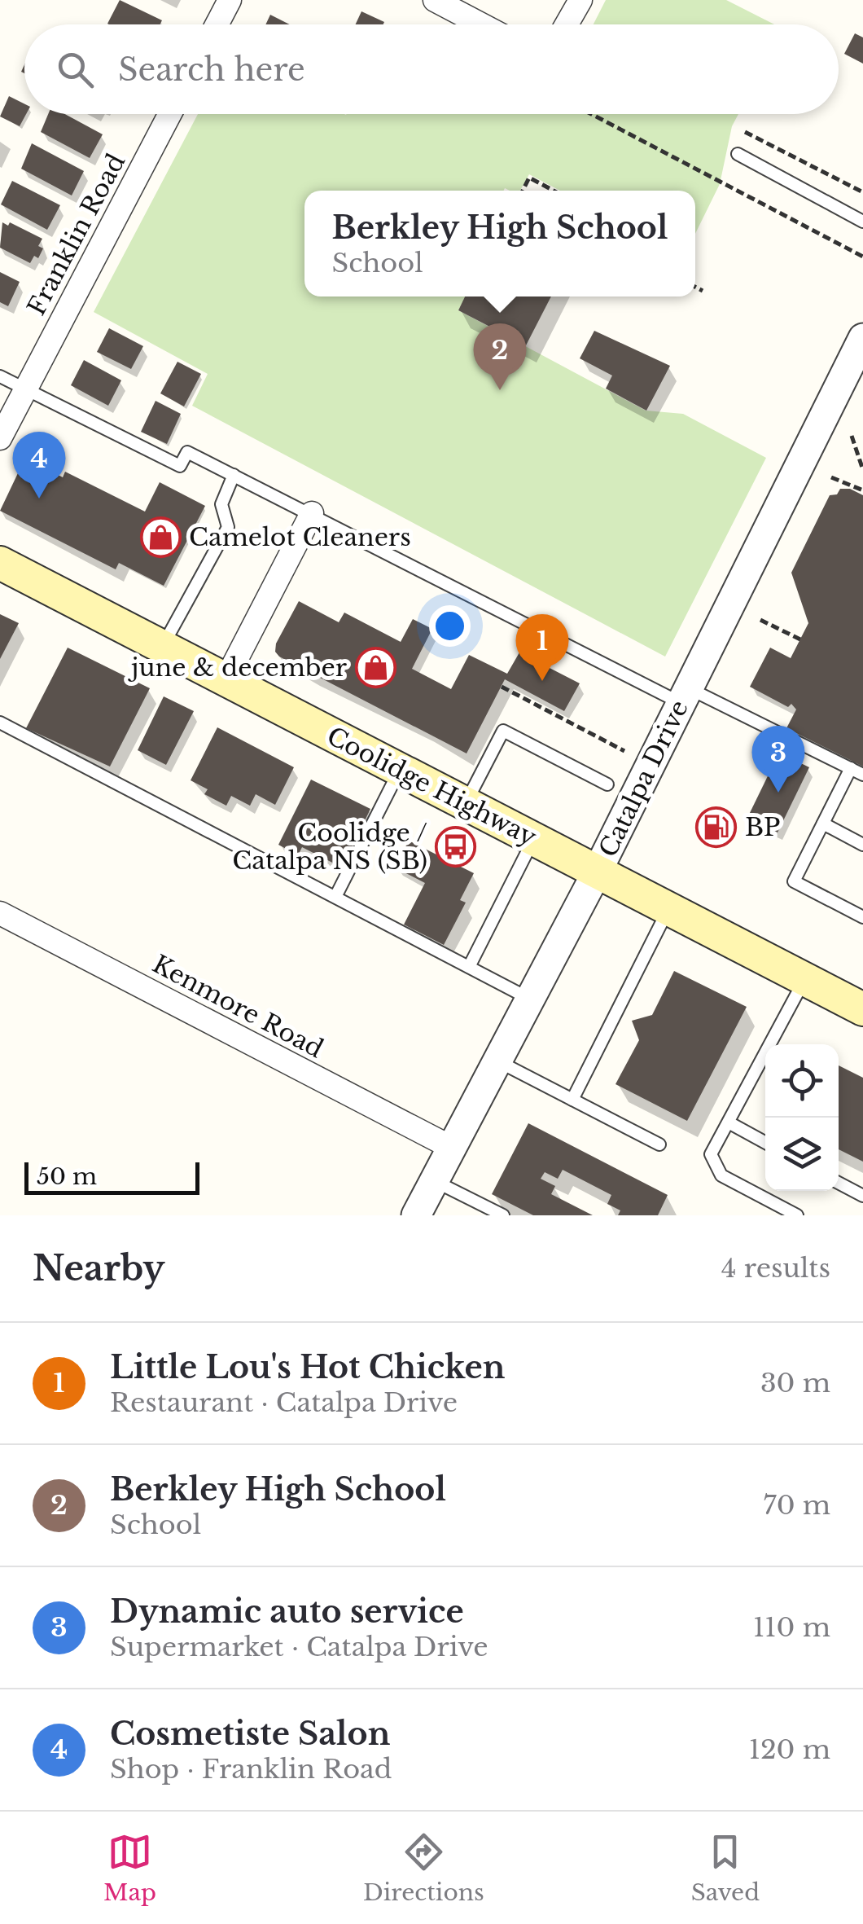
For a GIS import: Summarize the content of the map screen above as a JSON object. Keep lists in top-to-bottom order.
{
  "streets": {
    "main road": ["Coolidge Highway"],
    "street": ["Franklin Road", "Catalpa Drive", "Kenmore Road"]
  },
  "crossings": [
    ["Catalpa Drive", "Coolidge Highway"],
    ["Catalpa Drive", "Kenmore Road"]
  ],
  "places": {
    "shop": ["Camelot Cleaners", "june & december"],
    "fuel station": ["BP"],
    "bus stop": ["Coolidge / Catalpa NS (SB)"]
  },
  "scale_bar": "50 m",
  "page": {
    "search": "Search here",
    "popup": ["Berkley High School", "School"],
    "pins": [
      "2",
      "4",
      "1",
      "3"
    ],
    "scale": "50 m",
    "heading": ["Nearby", "4 results"],
    "list": [
      {
        "mark": "1",
        "name": "Little Lou's Hot Chicken",
        "note": "Restaurant · Catalpa Drive",
        "value": "30 m"
      },
      {
        "mark": "2",
        "name": "Berkley High School",
        "note": "School",
        "value": "70 m"
      },
      {
        "mark": "3",
        "name": "Dynamic auto service",
        "note": "Supermarket · Catalpa Drive",
        "value": "110 m"
      },
      {
        "mark": "4",
        "name": "Cosmetiste Salon",
        "note": "Shop · Franklin Road",
        "value": "120 m"
      }
    ],
    "nav": ["Map", "Directions", "Saved"]
  }
}
